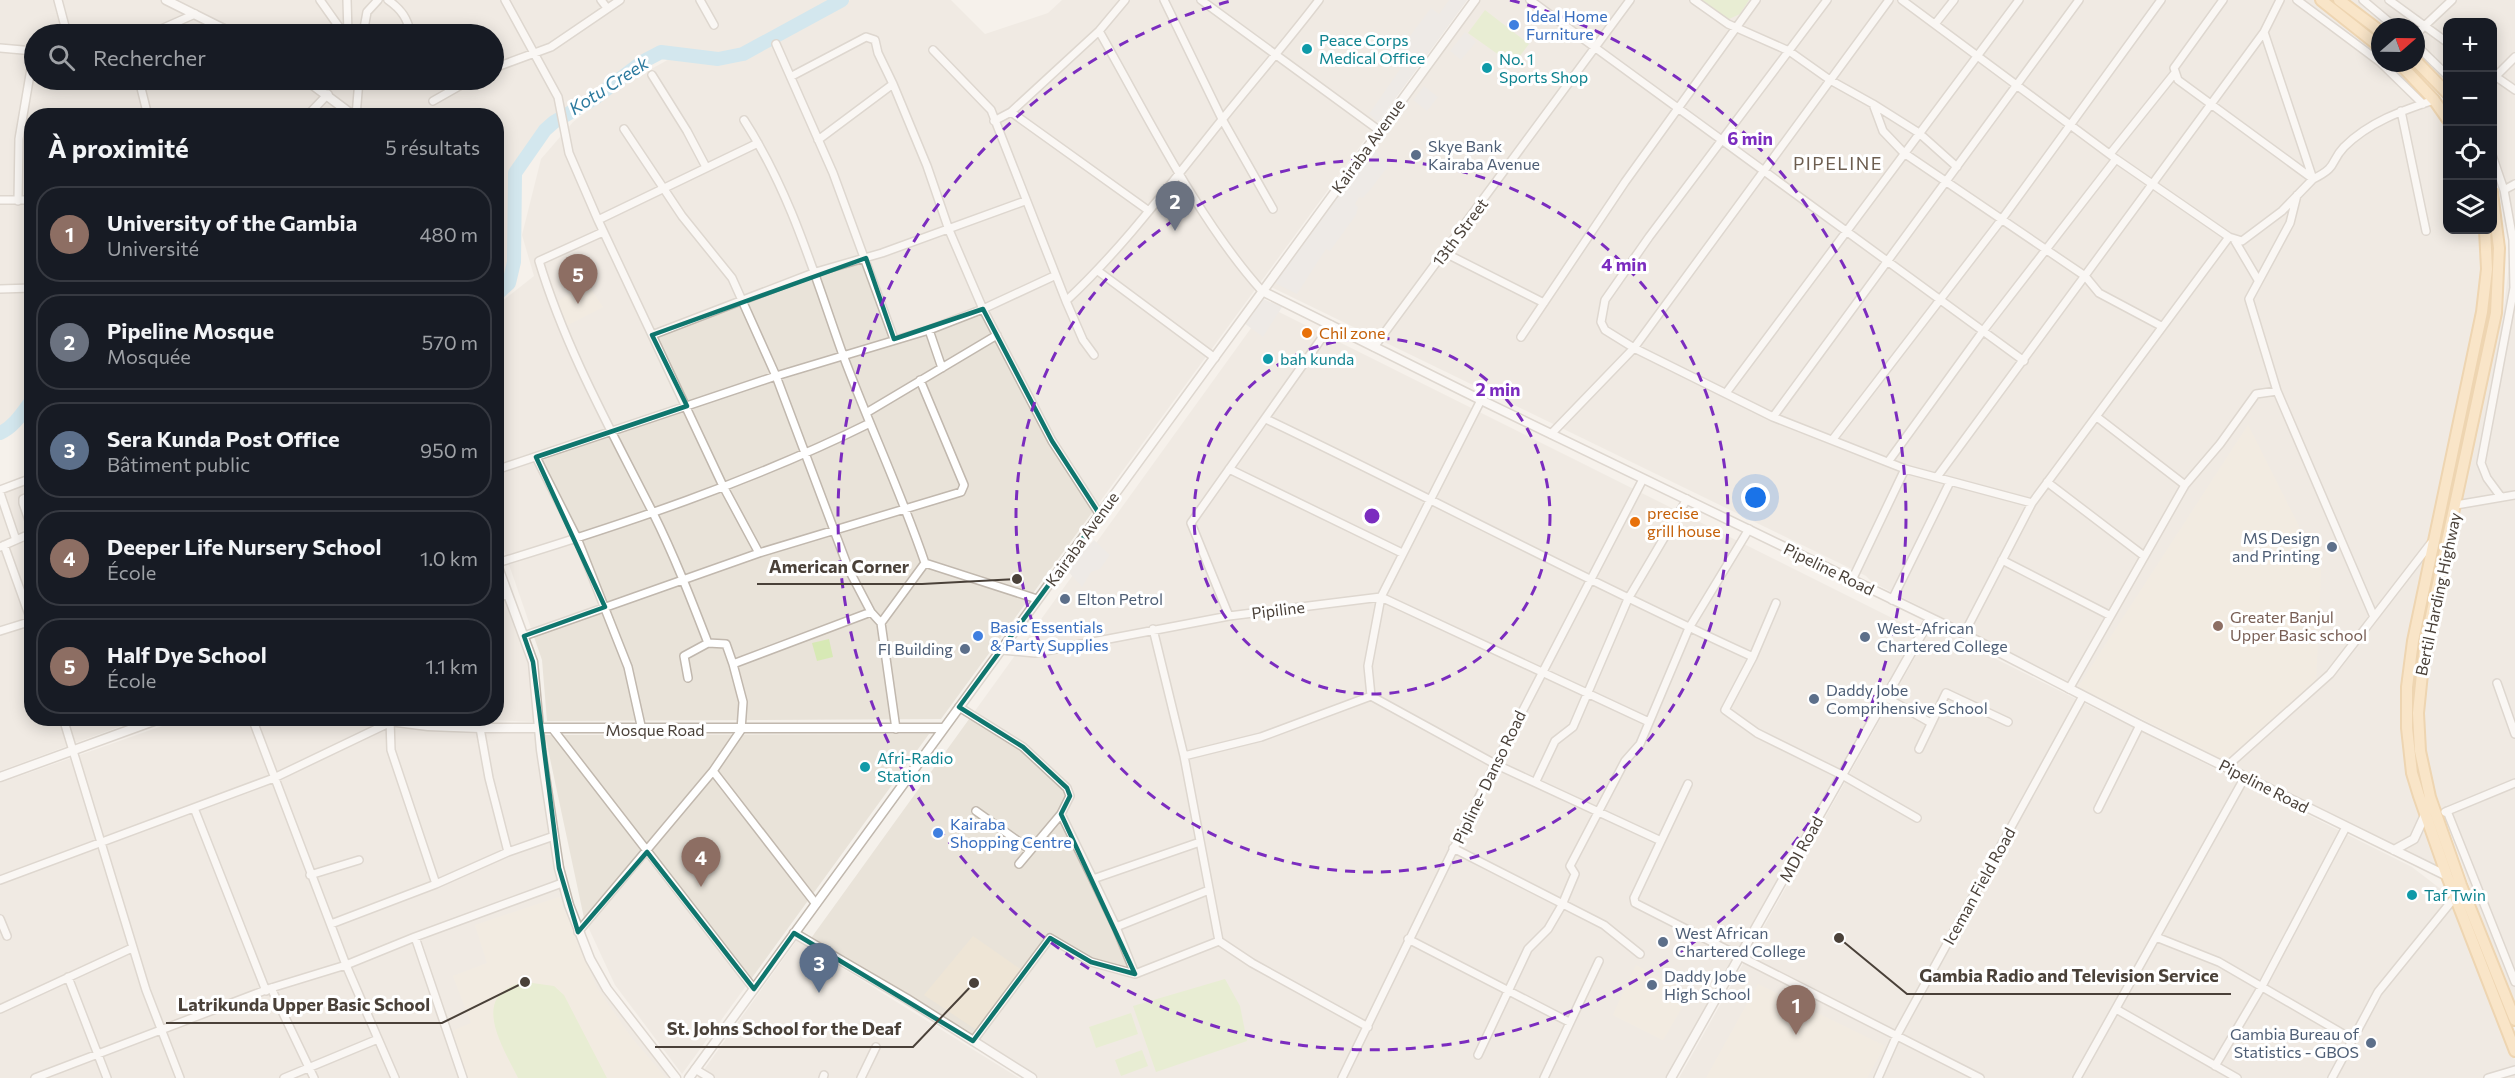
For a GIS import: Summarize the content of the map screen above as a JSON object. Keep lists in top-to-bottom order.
{
  "streets": {
    "main road": ["Bertil Harding Highway"],
    "street": [
      "Kairaba Avenue",
      "13th Street",
      "Pipeline Road",
      "Pipiline",
      "Mosque Road",
      "Pipline- Danso Road",
      "MDI Road",
      "Iceman Field Road"
    ]
  },
  "crossings": [
    ["Kairaba Avenue", "Pipeline Road"],
    ["Kairaba Avenue", "Pipiline"],
    ["Kairaba Avenue", "Mosque Road"],
    ["13th Street", "Pipeline Road"],
    ["Pipeline Road", "Bertil Harding Highway"],
    ["Pipeline Road", "Pipline- Danso Road"],
    ["Pipeline Road", "MDI Road"],
    ["Pipeline Road", "Iceman Field Road"]
  ],
  "districts": ["PIPELINE"],
  "water": ["Kotu Creek"],
  "places": [
    "Ideal Home Furniture",
    "Peace Corps Medical Office",
    "No. 1 Sports Shop",
    "Skye Bank Kairaba Avenue",
    "Chil zone",
    "bah kunda",
    "precise grill house",
    "MS Design and Printing",
    "American Corner",
    "Elton Petrol",
    "Greater Banjul Upper Basic school",
    "Basic Essentials & Party Supplies",
    "West-African Chartered College",
    "FI Building",
    "Daddy Jobe Comprihensive School",
    "Afri-Radio Station",
    "Kairaba Shopping Centre",
    "Taf Twin",
    "Gambia Radio and Television Service",
    "West African Chartered College",
    "Latrikunda Upper Basic School",
    "St. Johns School for the Deaf",
    "Daddy Jobe High School",
    "Gambia Bureau of Statistics - GBOS"
  ],
  "north": "right",
  "page": {
    "map_buttons": ["+", "−"],
    "search": "Rechercher",
    "heading": ["À proximité", "5 résultats"],
    "pins": [
      "2",
      "5",
      "4",
      "3",
      "1"
    ],
    "list": [
      {
        "mark": "1",
        "name": "University of the Gambia",
        "note": "Université",
        "value": "480 m"
      },
      {
        "mark": "2",
        "name": "Pipeline Mosque",
        "note": "Mosquée",
        "value": "570 m"
      },
      {
        "mark": "3",
        "name": "Sera Kunda Post Office",
        "note": "Bâtiment public",
        "value": "950 m"
      },
      {
        "mark": "4",
        "name": "Deeper Life Nursery School",
        "note": "École",
        "value": "1.0 km"
      },
      {
        "mark": "5",
        "name": "Half Dye School",
        "note": "École",
        "value": "1.1 km"
      }
    ]
  },
  "rings": ["6 min", "4 min", "2 min"]
}
